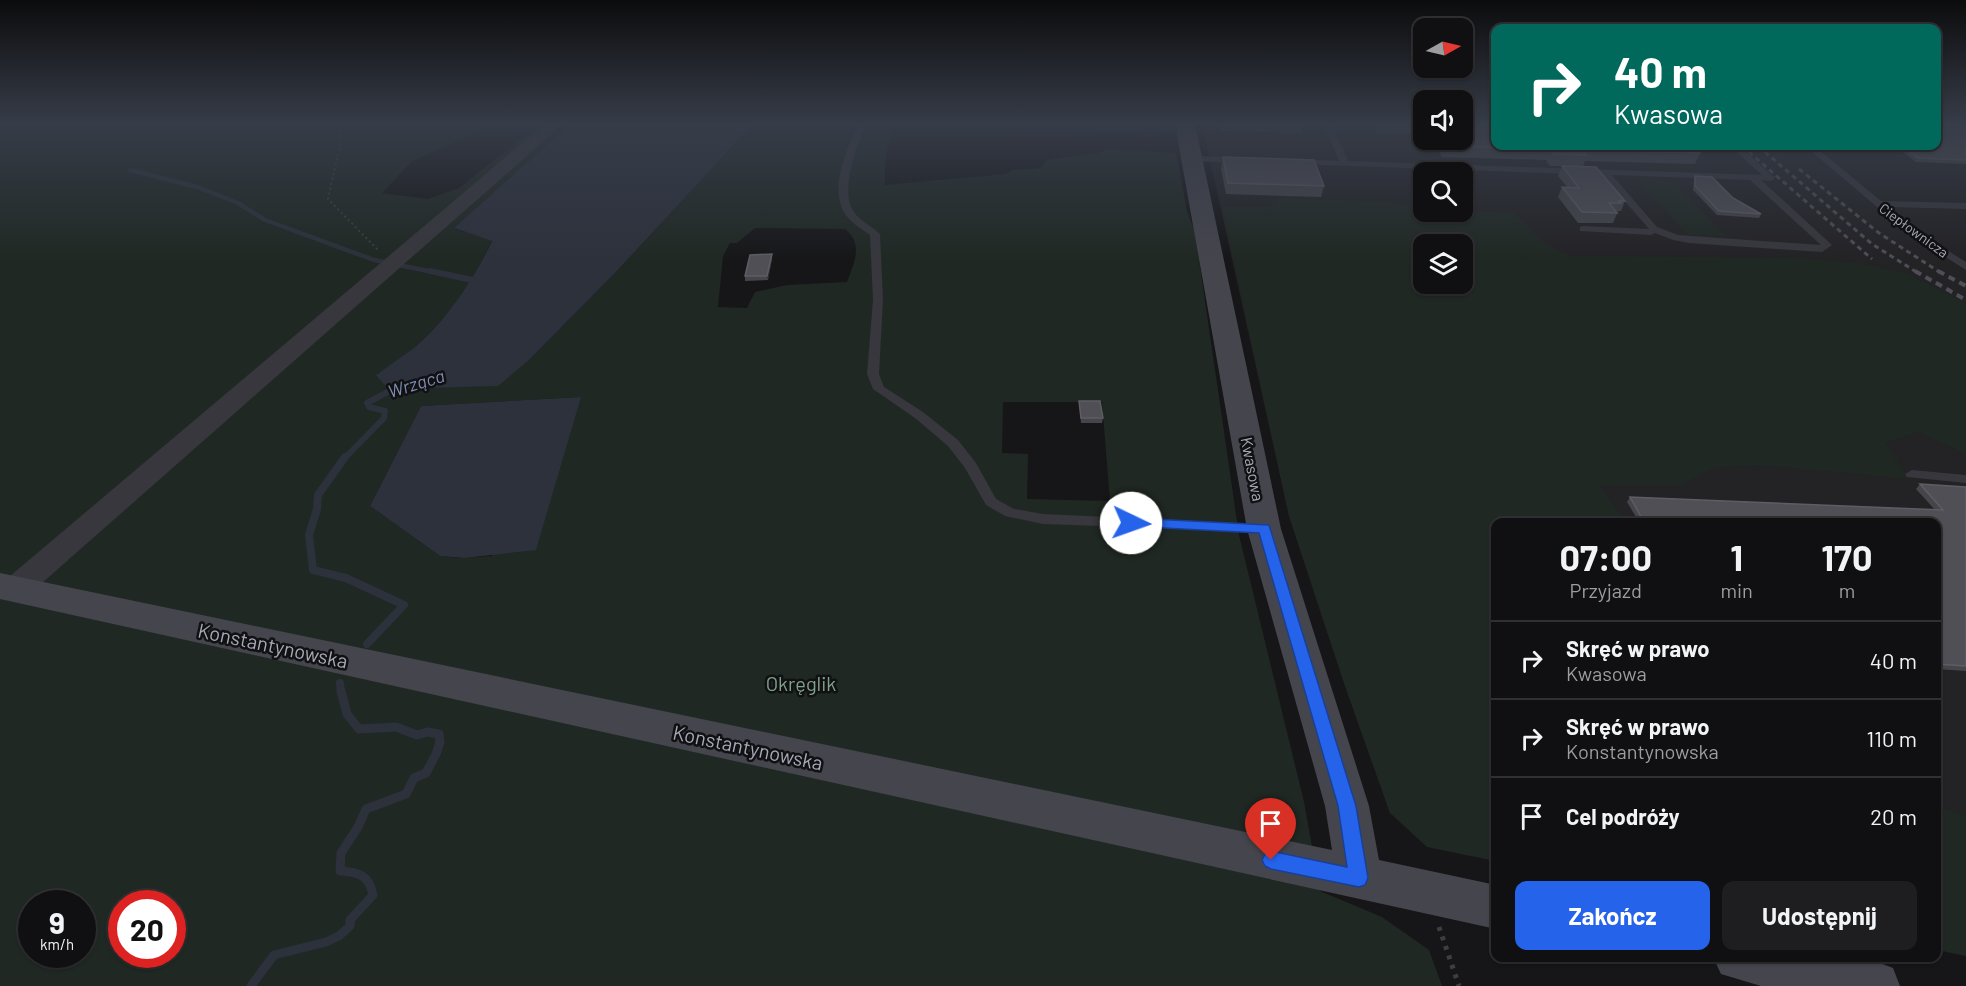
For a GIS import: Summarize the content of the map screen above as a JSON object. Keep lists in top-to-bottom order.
{
  "streets": {
    "main road": ["Kwasowa", "Konstantynowska"],
    "lane": ["Ciepłownicza"]
  },
  "crossings": [
    ["Kwasowa", "Konstantynowska"]
  ],
  "water": ["Wrząca"],
  "parks": ["Okręglik"],
  "north": "right",
  "page": {
    "turn": ["40 m", "Kwasowa"],
    "eta": [
      "07:00",
      "Przyjazd",
      "1",
      "min",
      "170",
      "m"
    ],
    "list": [
      {
        "name": "Skręć w prawo",
        "note": "Kwasowa",
        "value": "40 m"
      },
      {
        "name": "Skręć w prawo",
        "note": "Konstantynowska",
        "value": "110 m"
      },
      {
        "name": "Cel podróży",
        "value": "20 m"
      }
    ],
    "buttons": ["Zakończ", "Udostępnij"],
    "speed": "9 km/h",
    "limit": "20"
  }
}
